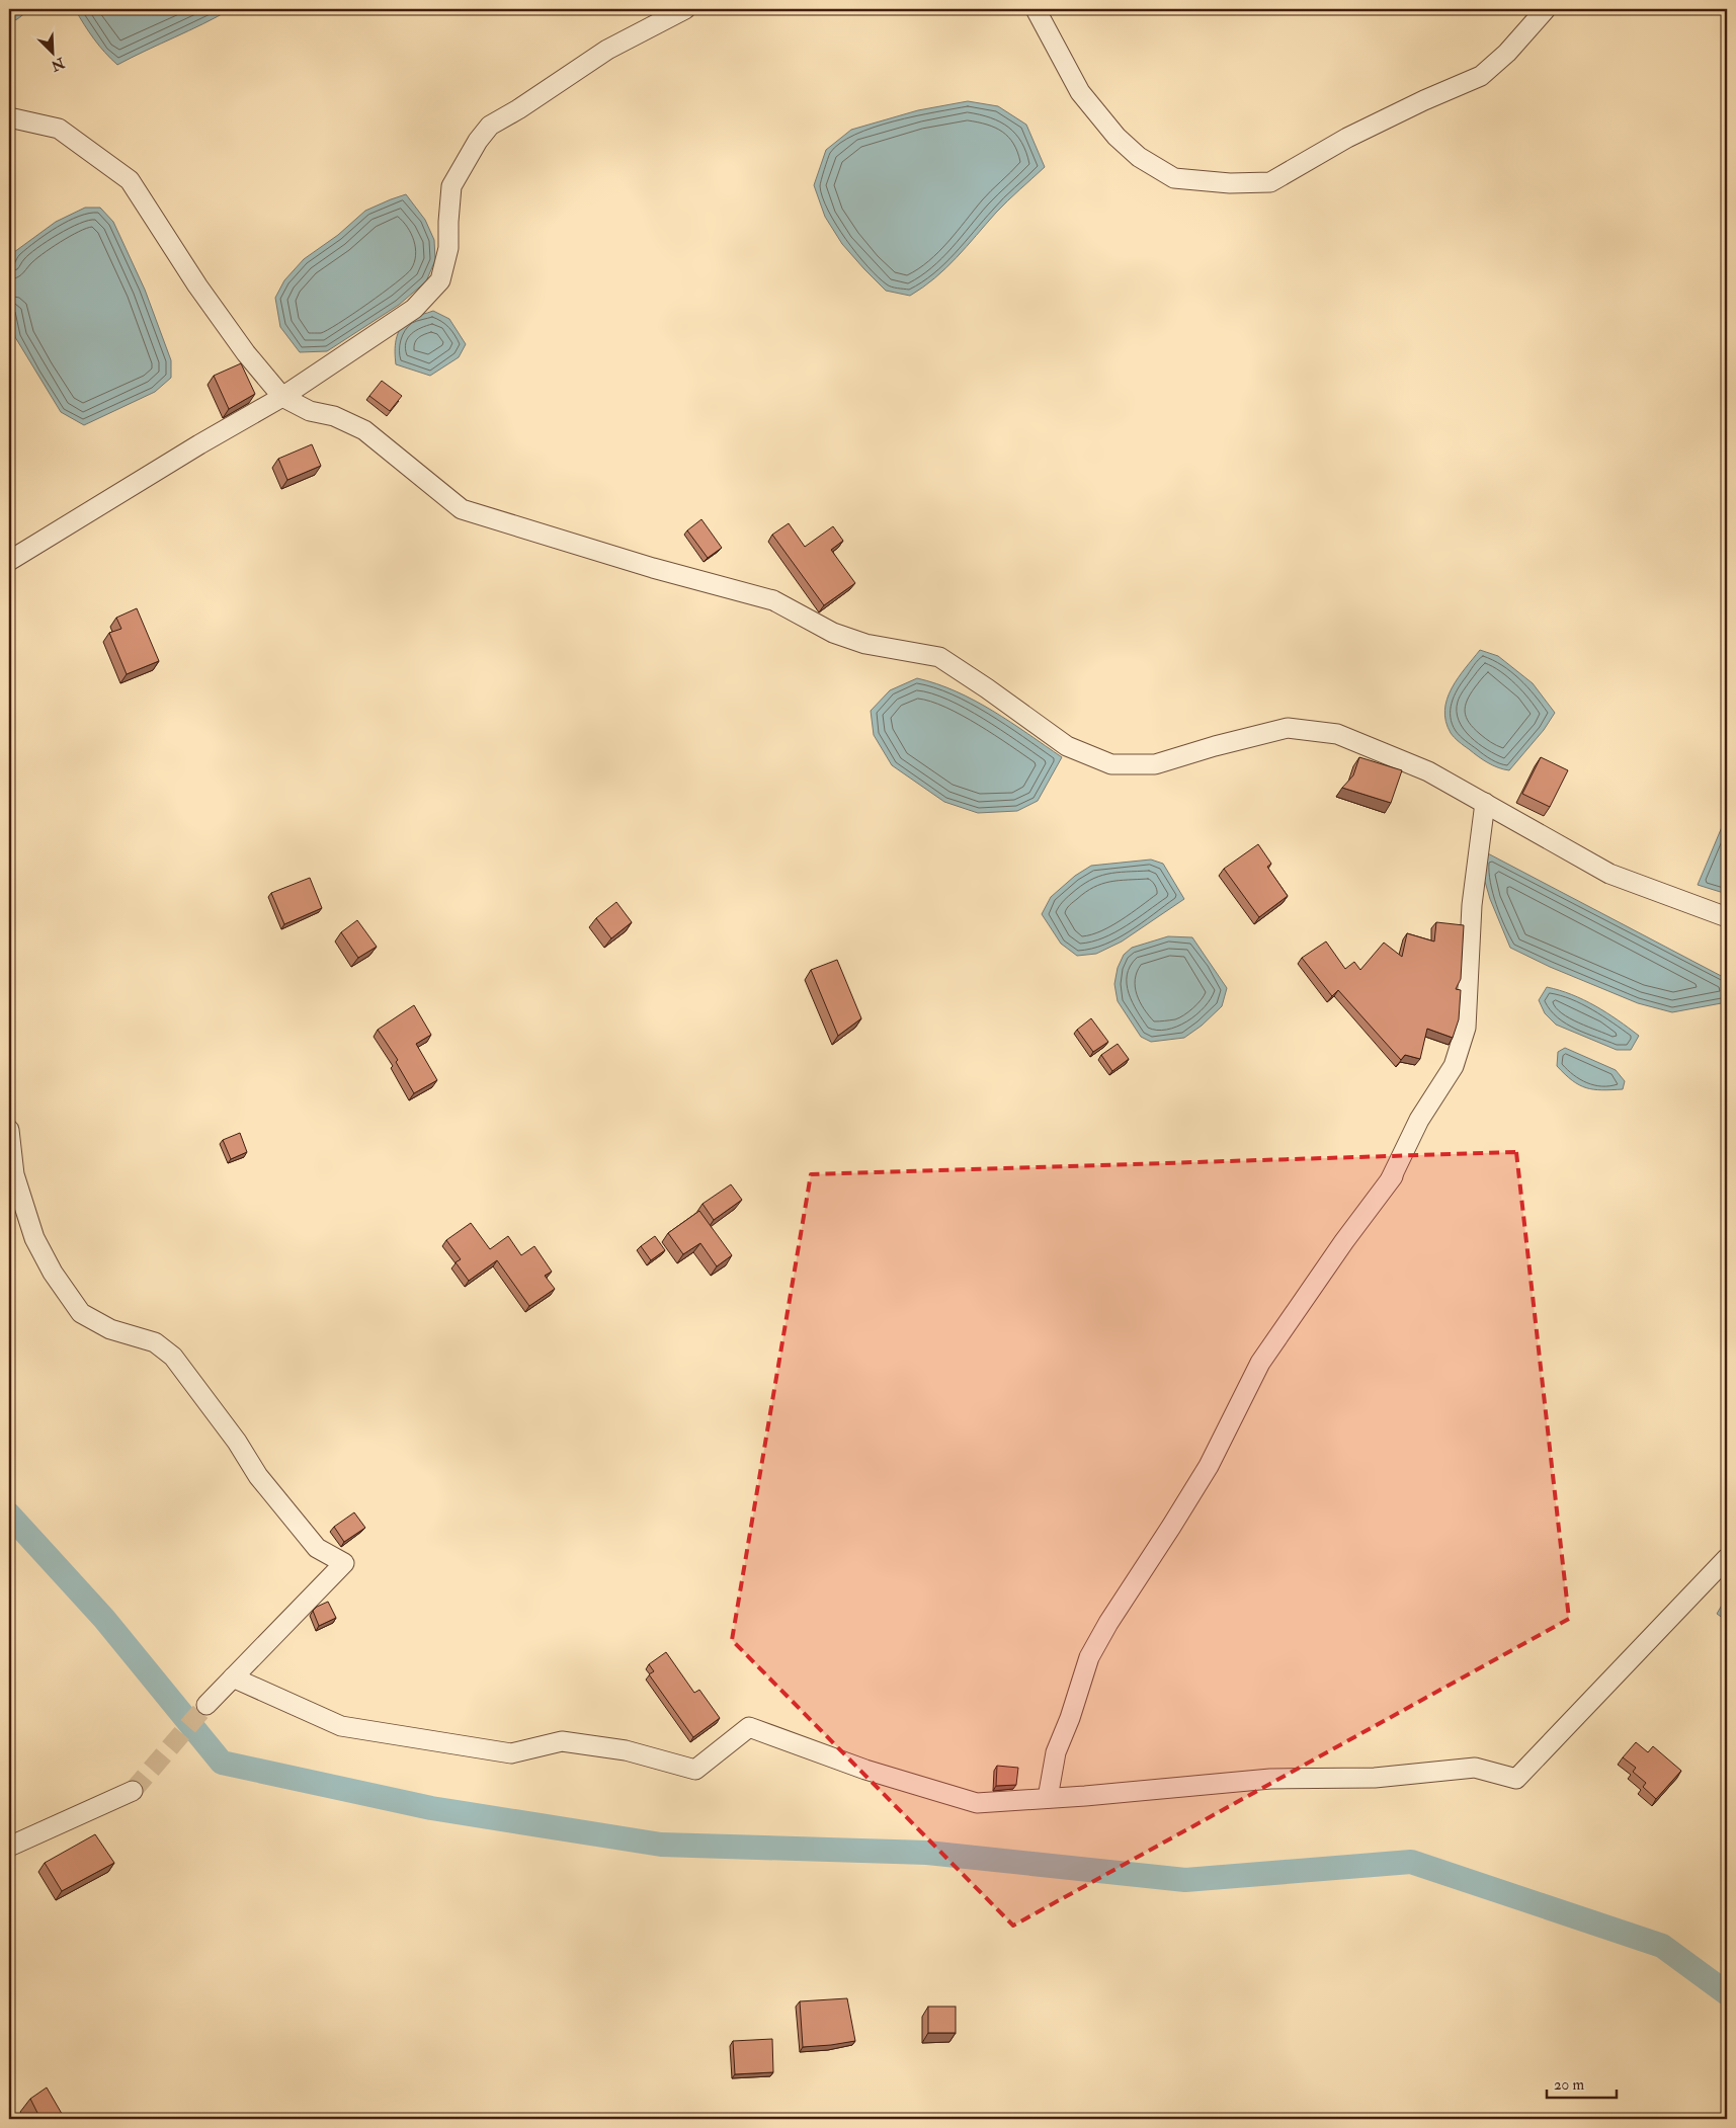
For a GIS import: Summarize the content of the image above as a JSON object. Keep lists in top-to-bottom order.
{
  "scale_bar": "20 m",
  "north": "bottom right"
}
